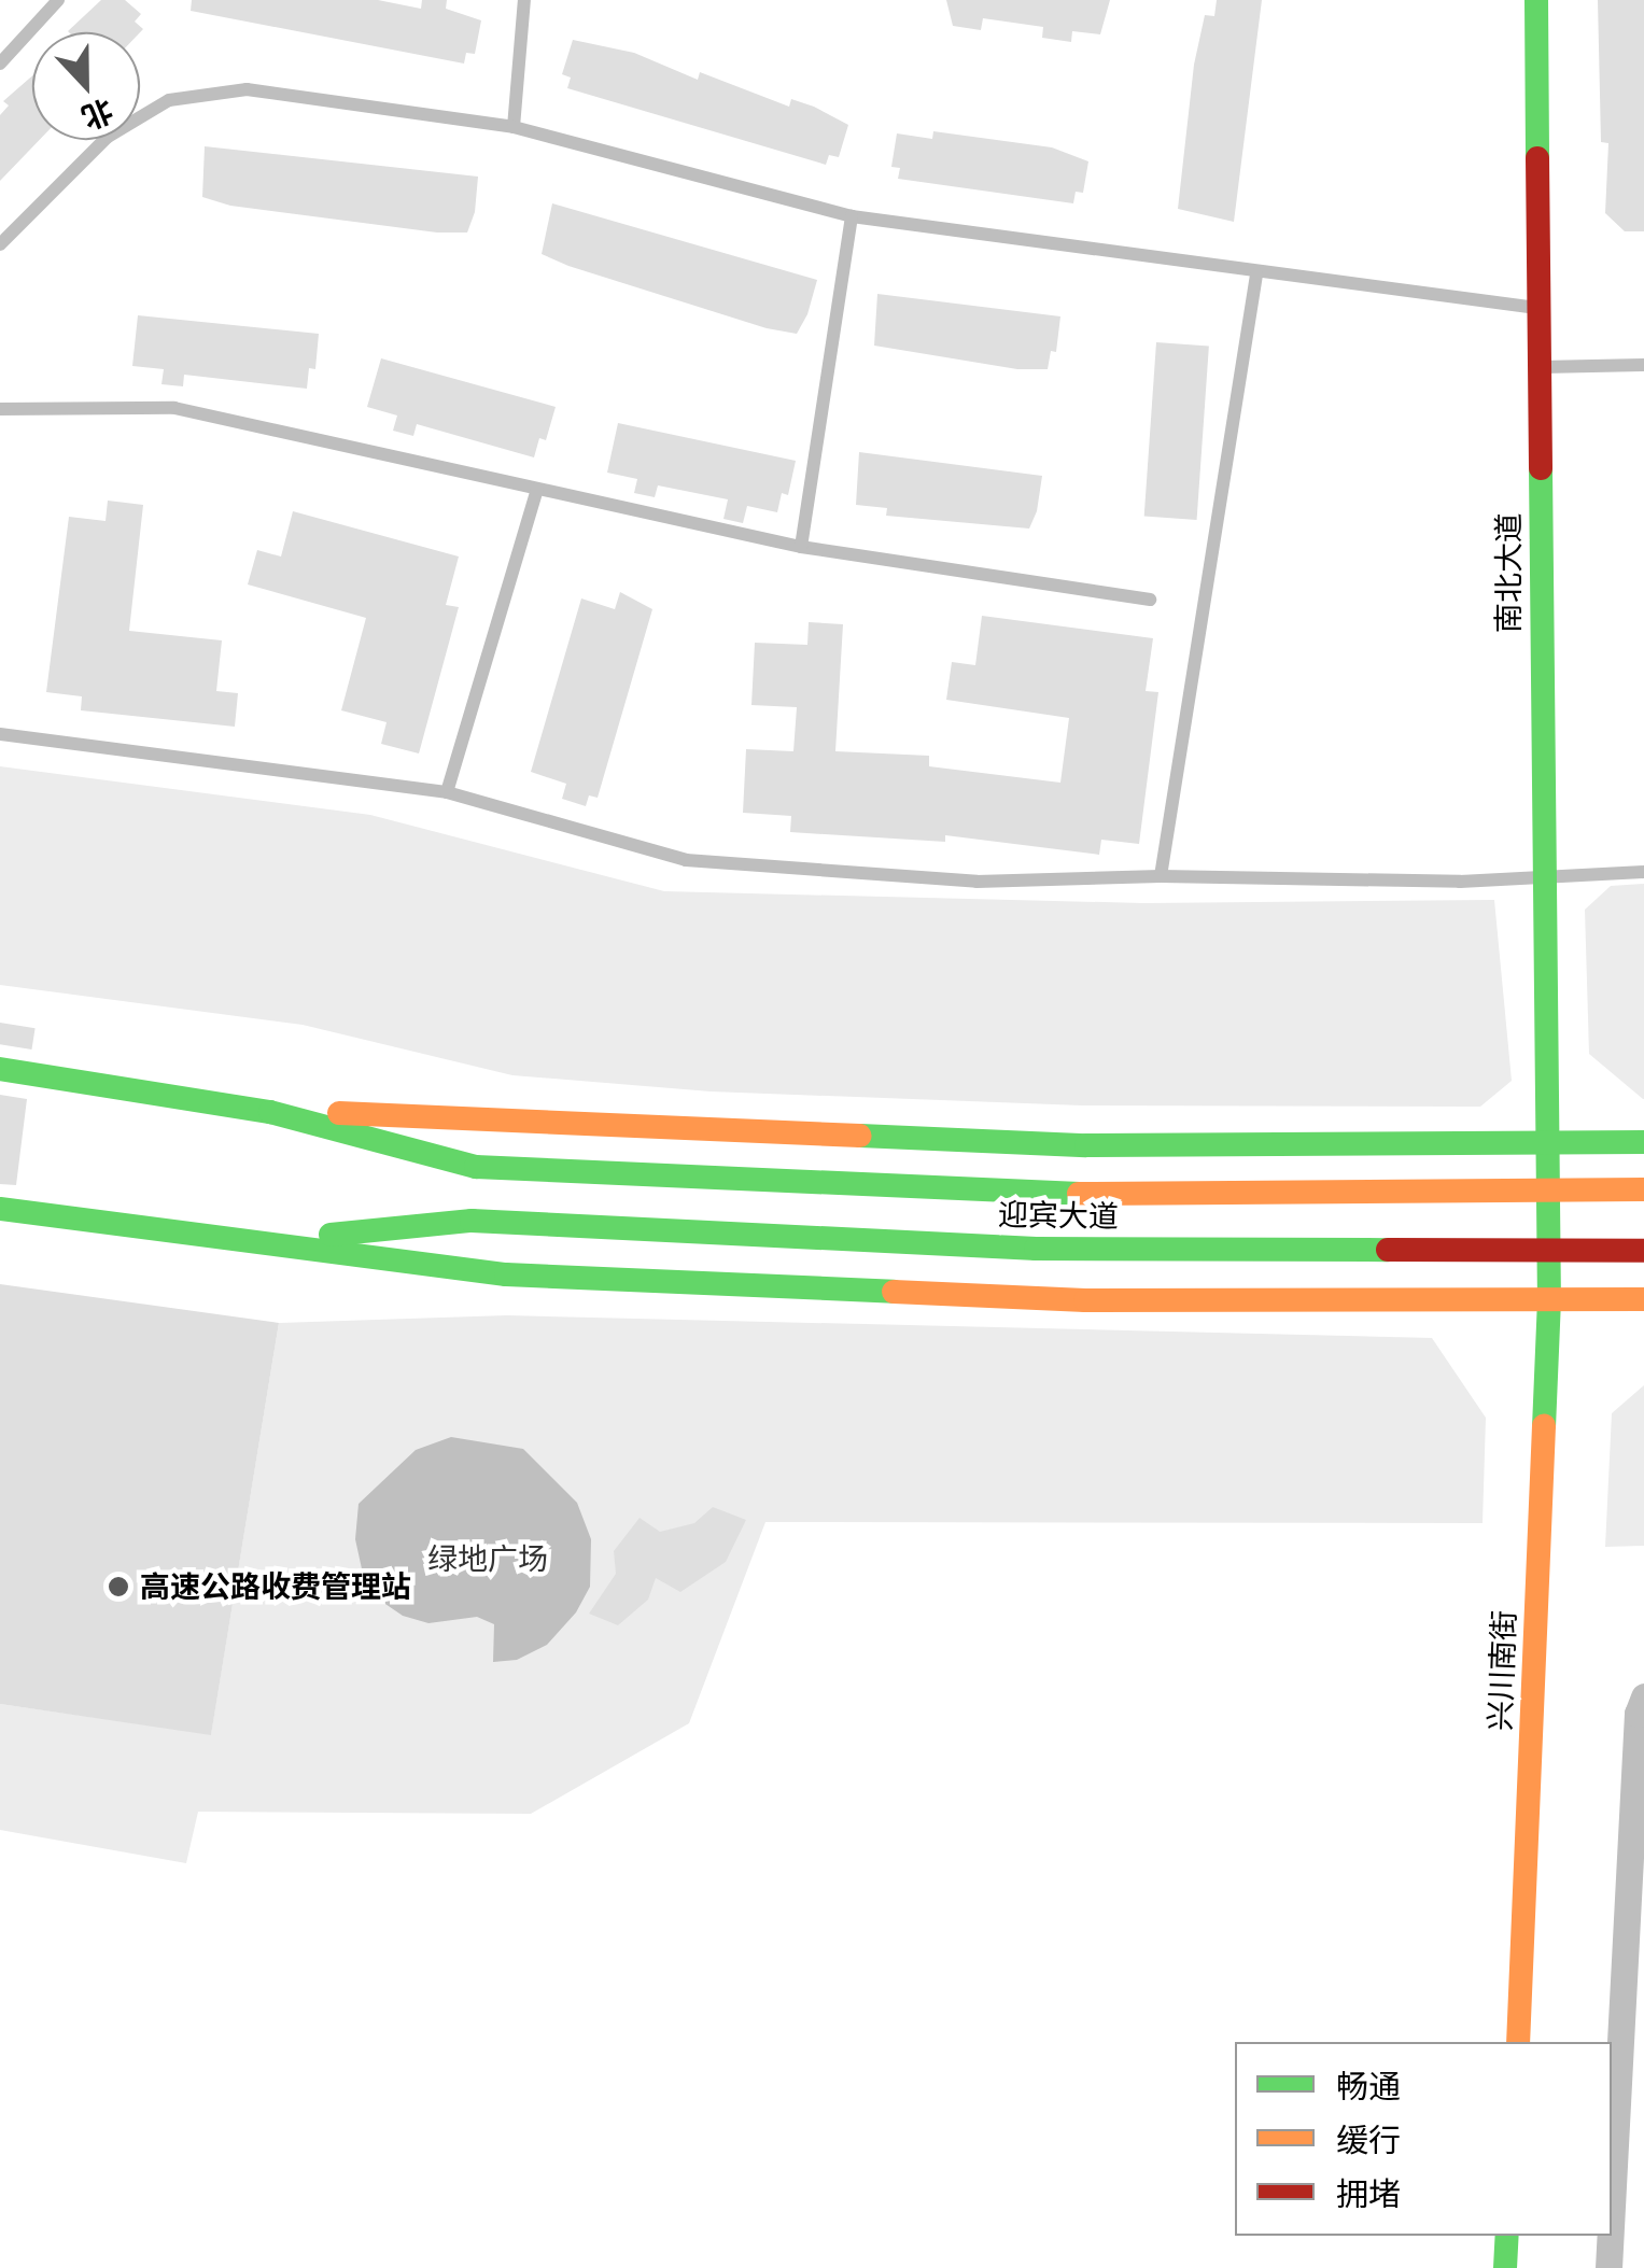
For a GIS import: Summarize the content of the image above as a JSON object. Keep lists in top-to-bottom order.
{
  "streets": {
    "main road": ["南北大道", "迎宾大道", "兴川南街"]
  },
  "crossings": [
    ["南北大道", "兴川南街"]
  ],
  "parks": ["绿地广场"],
  "places": ["高速公路收费管理站"],
  "legend": ["畅通", "缓行", "拥堵"],
  "north": "bottom"
}
